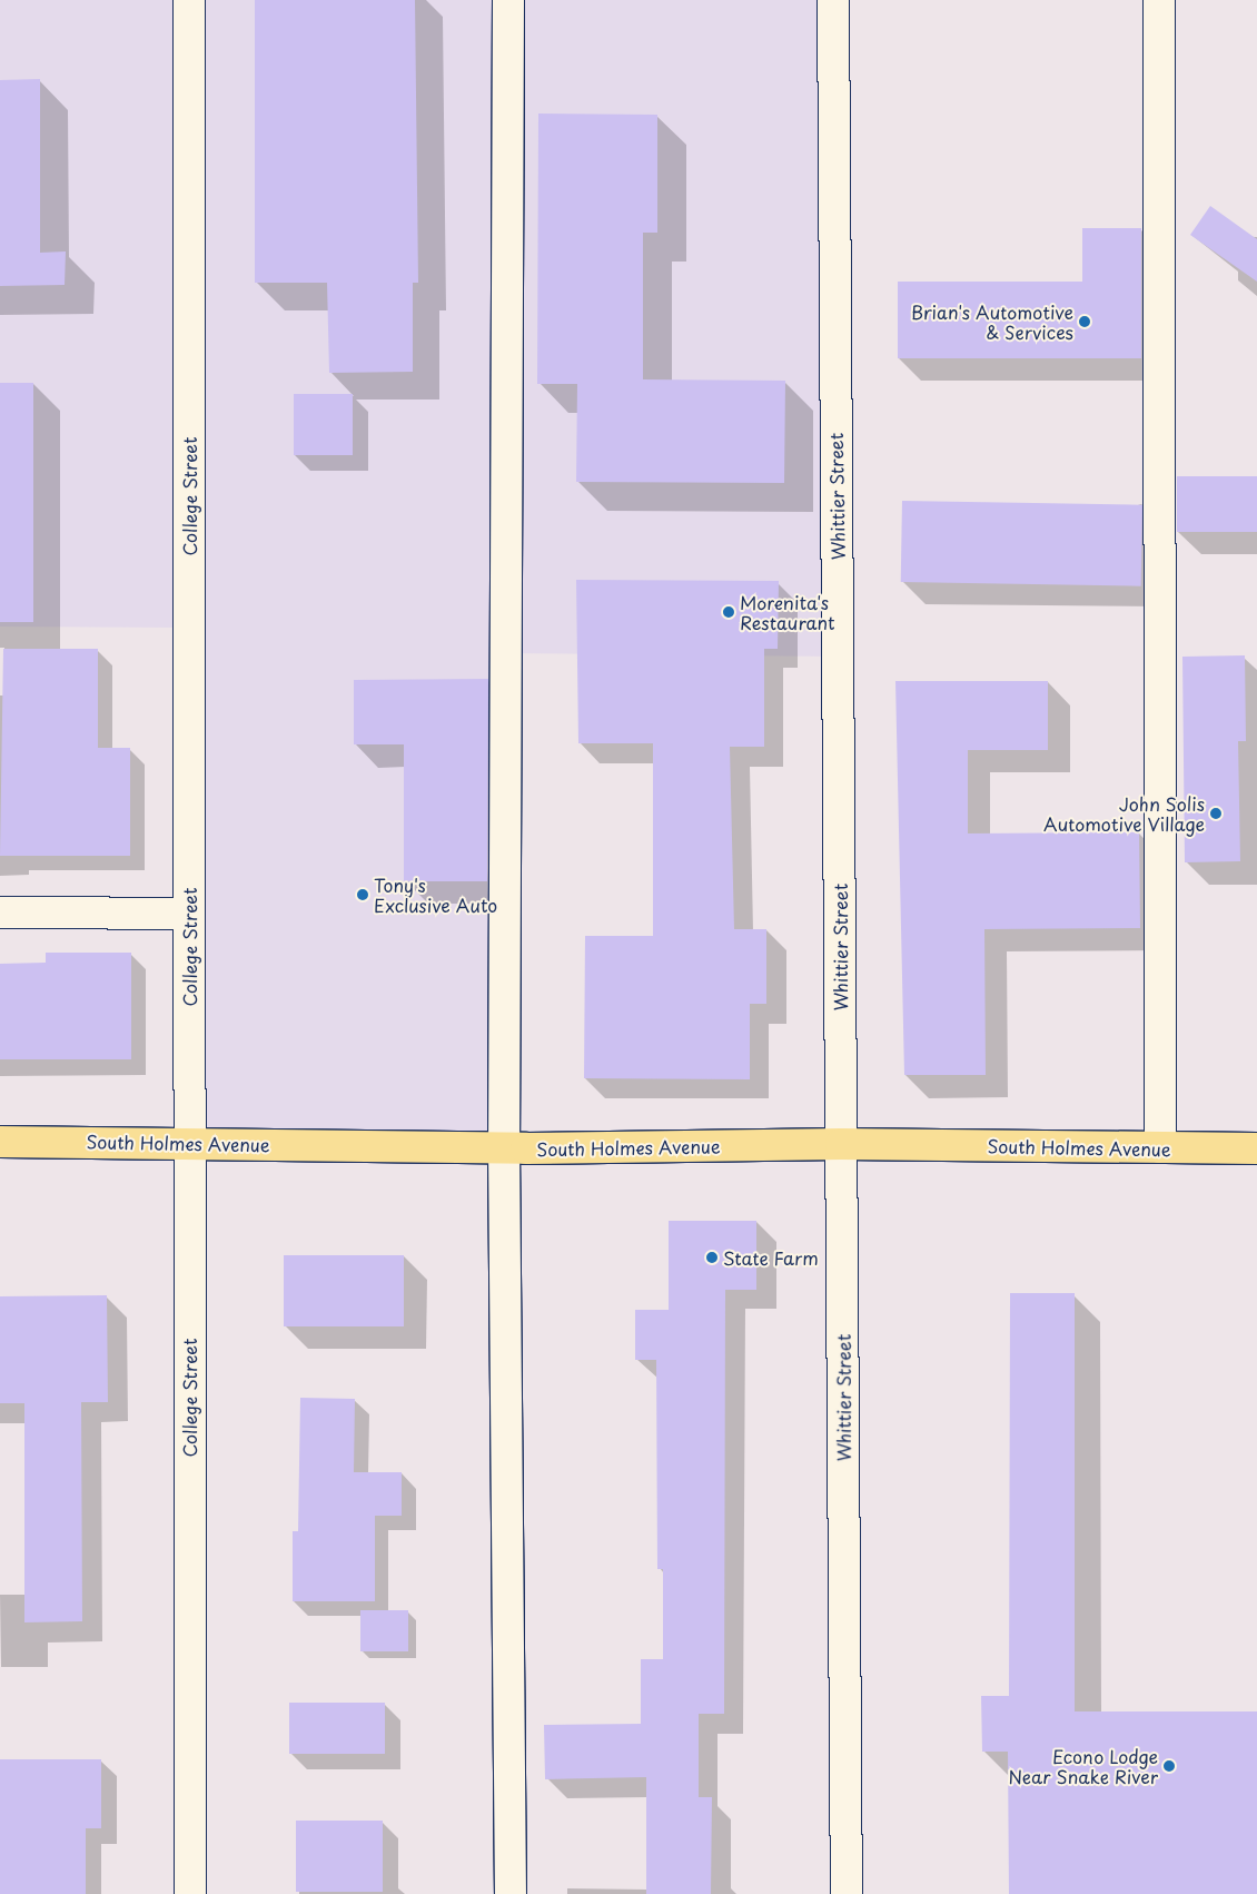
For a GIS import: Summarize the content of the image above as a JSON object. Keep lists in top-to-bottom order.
{
  "streets": {
    "main road": ["South Holmes Avenue"],
    "street": ["College Street", "Whittier Street"]
  },
  "crossings": [
    ["College Street", "South Holmes Avenue"],
    ["Whittier Street", "South Holmes Avenue"]
  ],
  "places": [
    "Brian's Automotive & Services",
    "Morenita's Restaurant",
    "John Solis Automotive Village",
    "Tony's Exclusive Auto",
    "State Farm",
    "Econo Lodge Near Snake River"
  ]
}
